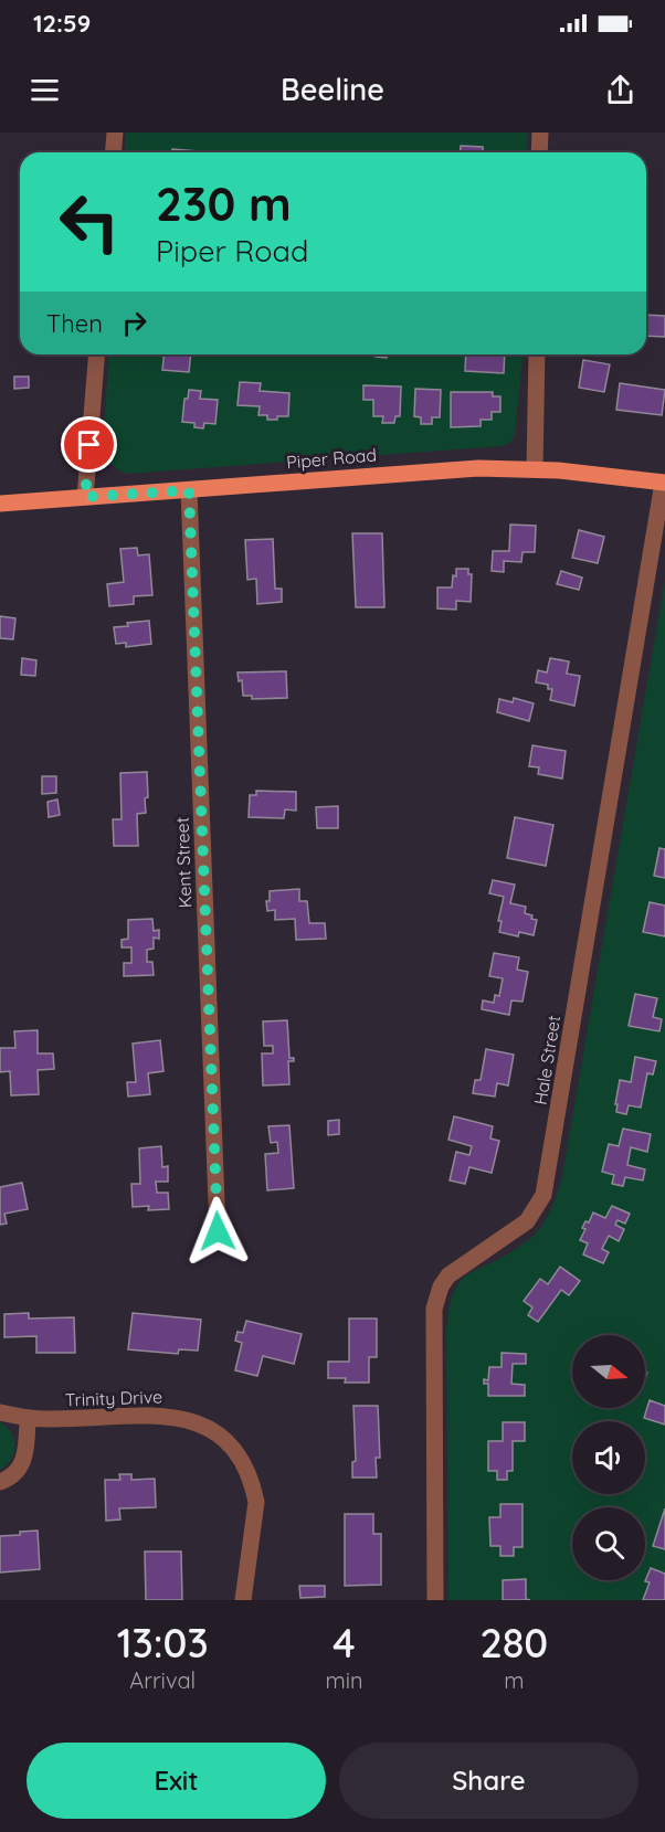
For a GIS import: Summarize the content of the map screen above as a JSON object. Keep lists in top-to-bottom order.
{
  "streets": {
    "main road": ["Piper Road"],
    "street": ["Kent Street", "Hale Street", "Trinity Drive"]
  },
  "crossings": [
    ["Piper Road", "Kent Street"],
    ["Piper Road", "Hale Street"]
  ],
  "north": "right",
  "page": {
    "status": "12:59",
    "header": "Beeline",
    "turn": ["230 m", "Piper Road"],
    "then": "Then",
    "eta": [
      "13:03",
      "Arrival",
      "4",
      "min",
      "280",
      "m"
    ],
    "buttons": ["Exit", "Share"]
  }
}
